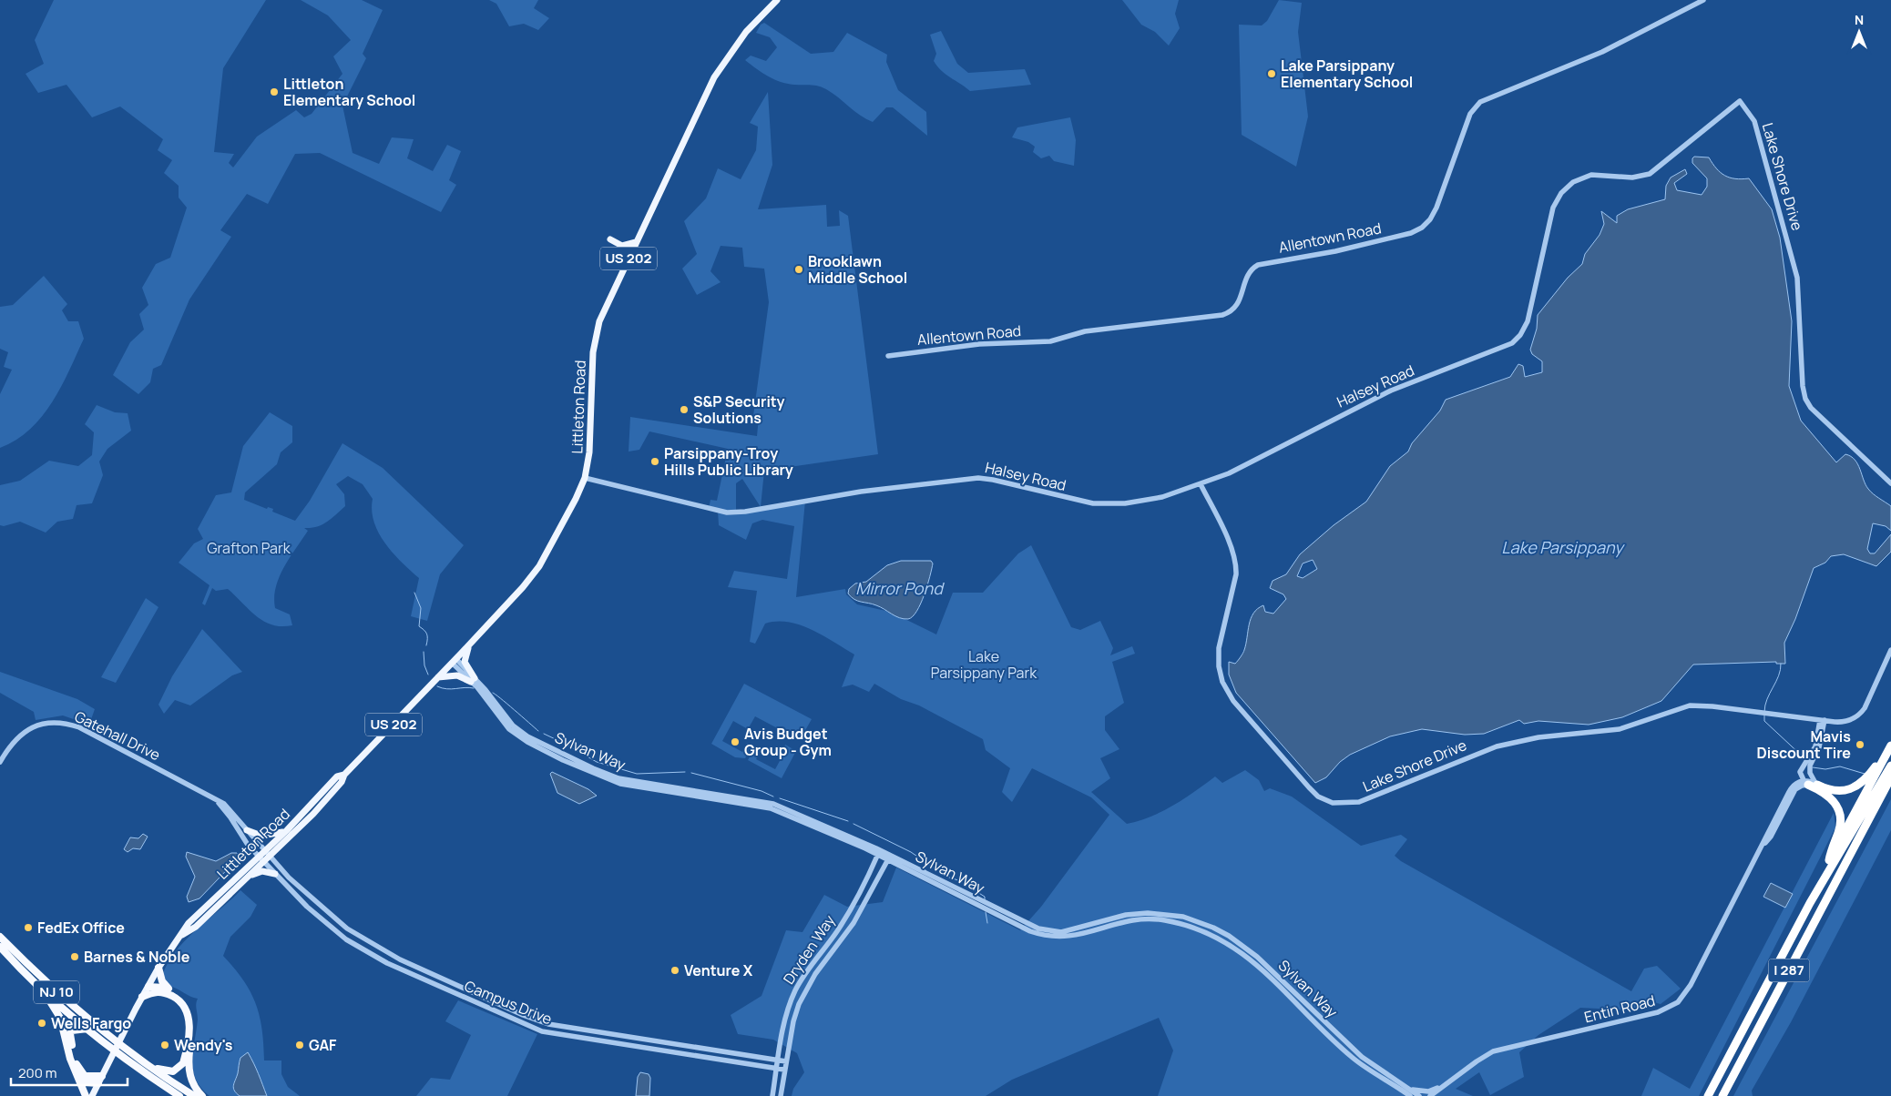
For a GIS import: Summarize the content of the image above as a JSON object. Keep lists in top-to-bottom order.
{
  "streets": {
    "highway": ["I 287", "NJ 10"],
    "main road": ["US 202", "Littleton Road"],
    "street": [
      "Lake Shore Drive",
      "Allentown Road",
      "Halsey Road",
      "Gatehall Drive",
      "Sylvan Way",
      "Dryden Way",
      "Campus Drive",
      "Entin Road"
    ]
  },
  "crossings": [
    ["Lake Shore Drive", "Halsey Road"],
    ["Halsey Road", "Littleton Road"],
    ["Littleton Road", "Gatehall Drive"],
    ["Littleton Road", "Sylvan Way"],
    ["Littleton Road", "NJ 10"],
    ["Littleton Road", "Campus Drive"],
    ["Gatehall Drive", "Campus Drive"],
    ["Sylvan Way", "Dryden Way"],
    ["Dryden Way", "Campus Drive"]
  ],
  "water": ["Lake Parsippany", "Mirror Pond"],
  "parks": ["Grafton Park", "Lake Parsippany Park"],
  "places": [
    "Lake Parsippany Elementary School",
    "Littleton Elementary School",
    "Brooklawn Middle School",
    "S&P Security Solutions",
    "Parsippany-Troy Hills Public Library",
    "Avis Budget Group - Gym",
    "Mavis Discount Tire",
    "FedEx Office",
    "Barnes & Noble",
    "Venture X",
    "Wells Fargo",
    "Wendy's",
    "GAF"
  ],
  "scale_bar": "200 m",
  "north": "top"
}
